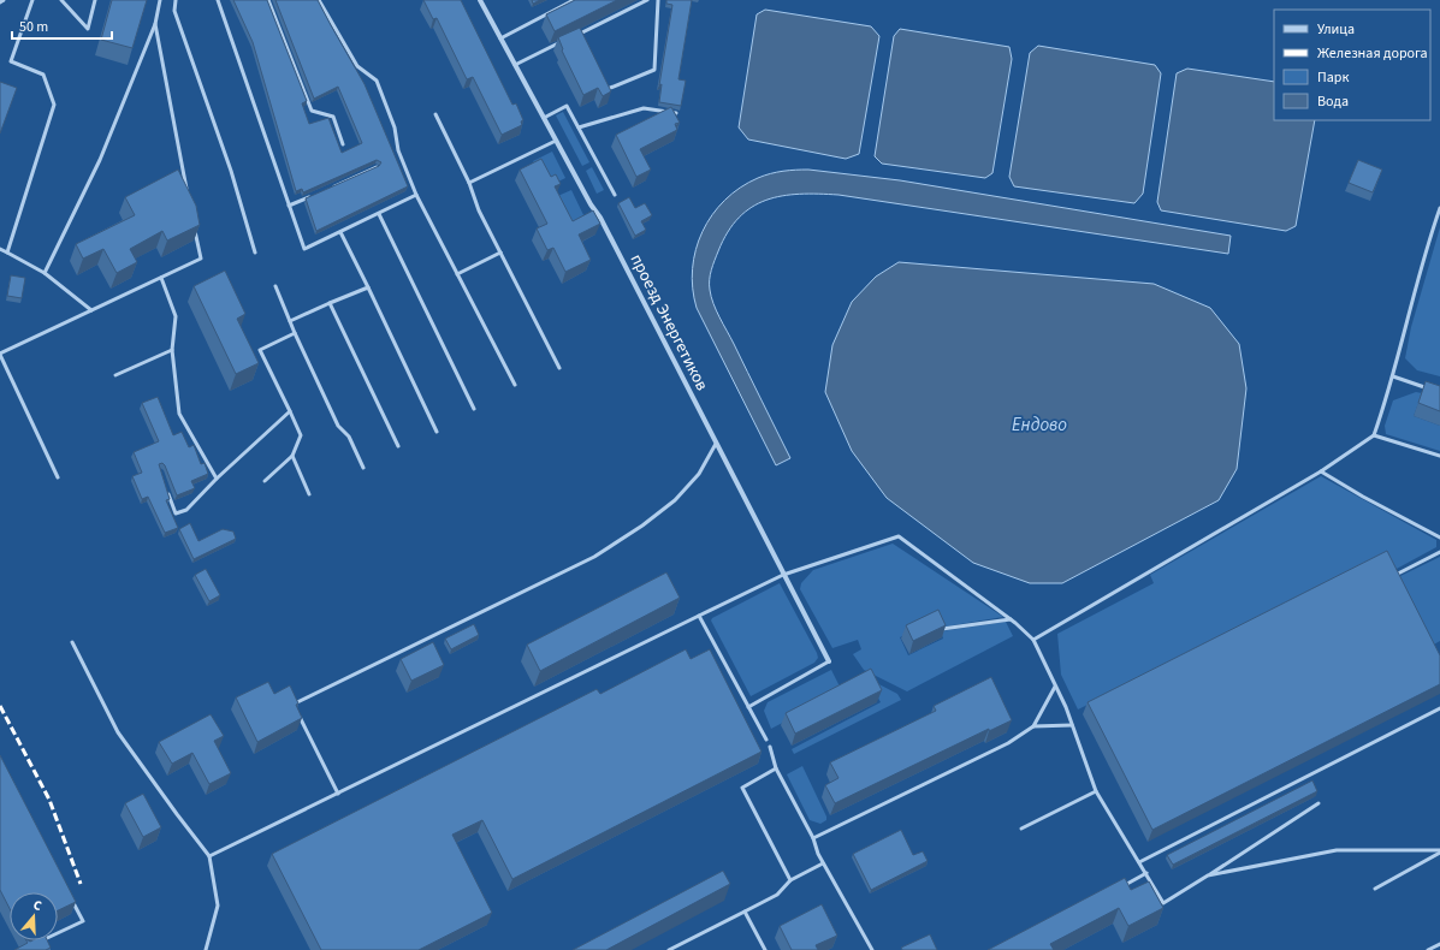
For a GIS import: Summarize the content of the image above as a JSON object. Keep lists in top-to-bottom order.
{
  "streets": {
    "street": ["проезд Энергетиков"]
  },
  "water": ["Ендово"],
  "legend": [
    "Улица",
    "Железная дорога",
    "Парк",
    "Вода"
  ],
  "scale_bar": "50 m",
  "north": "top"
}
